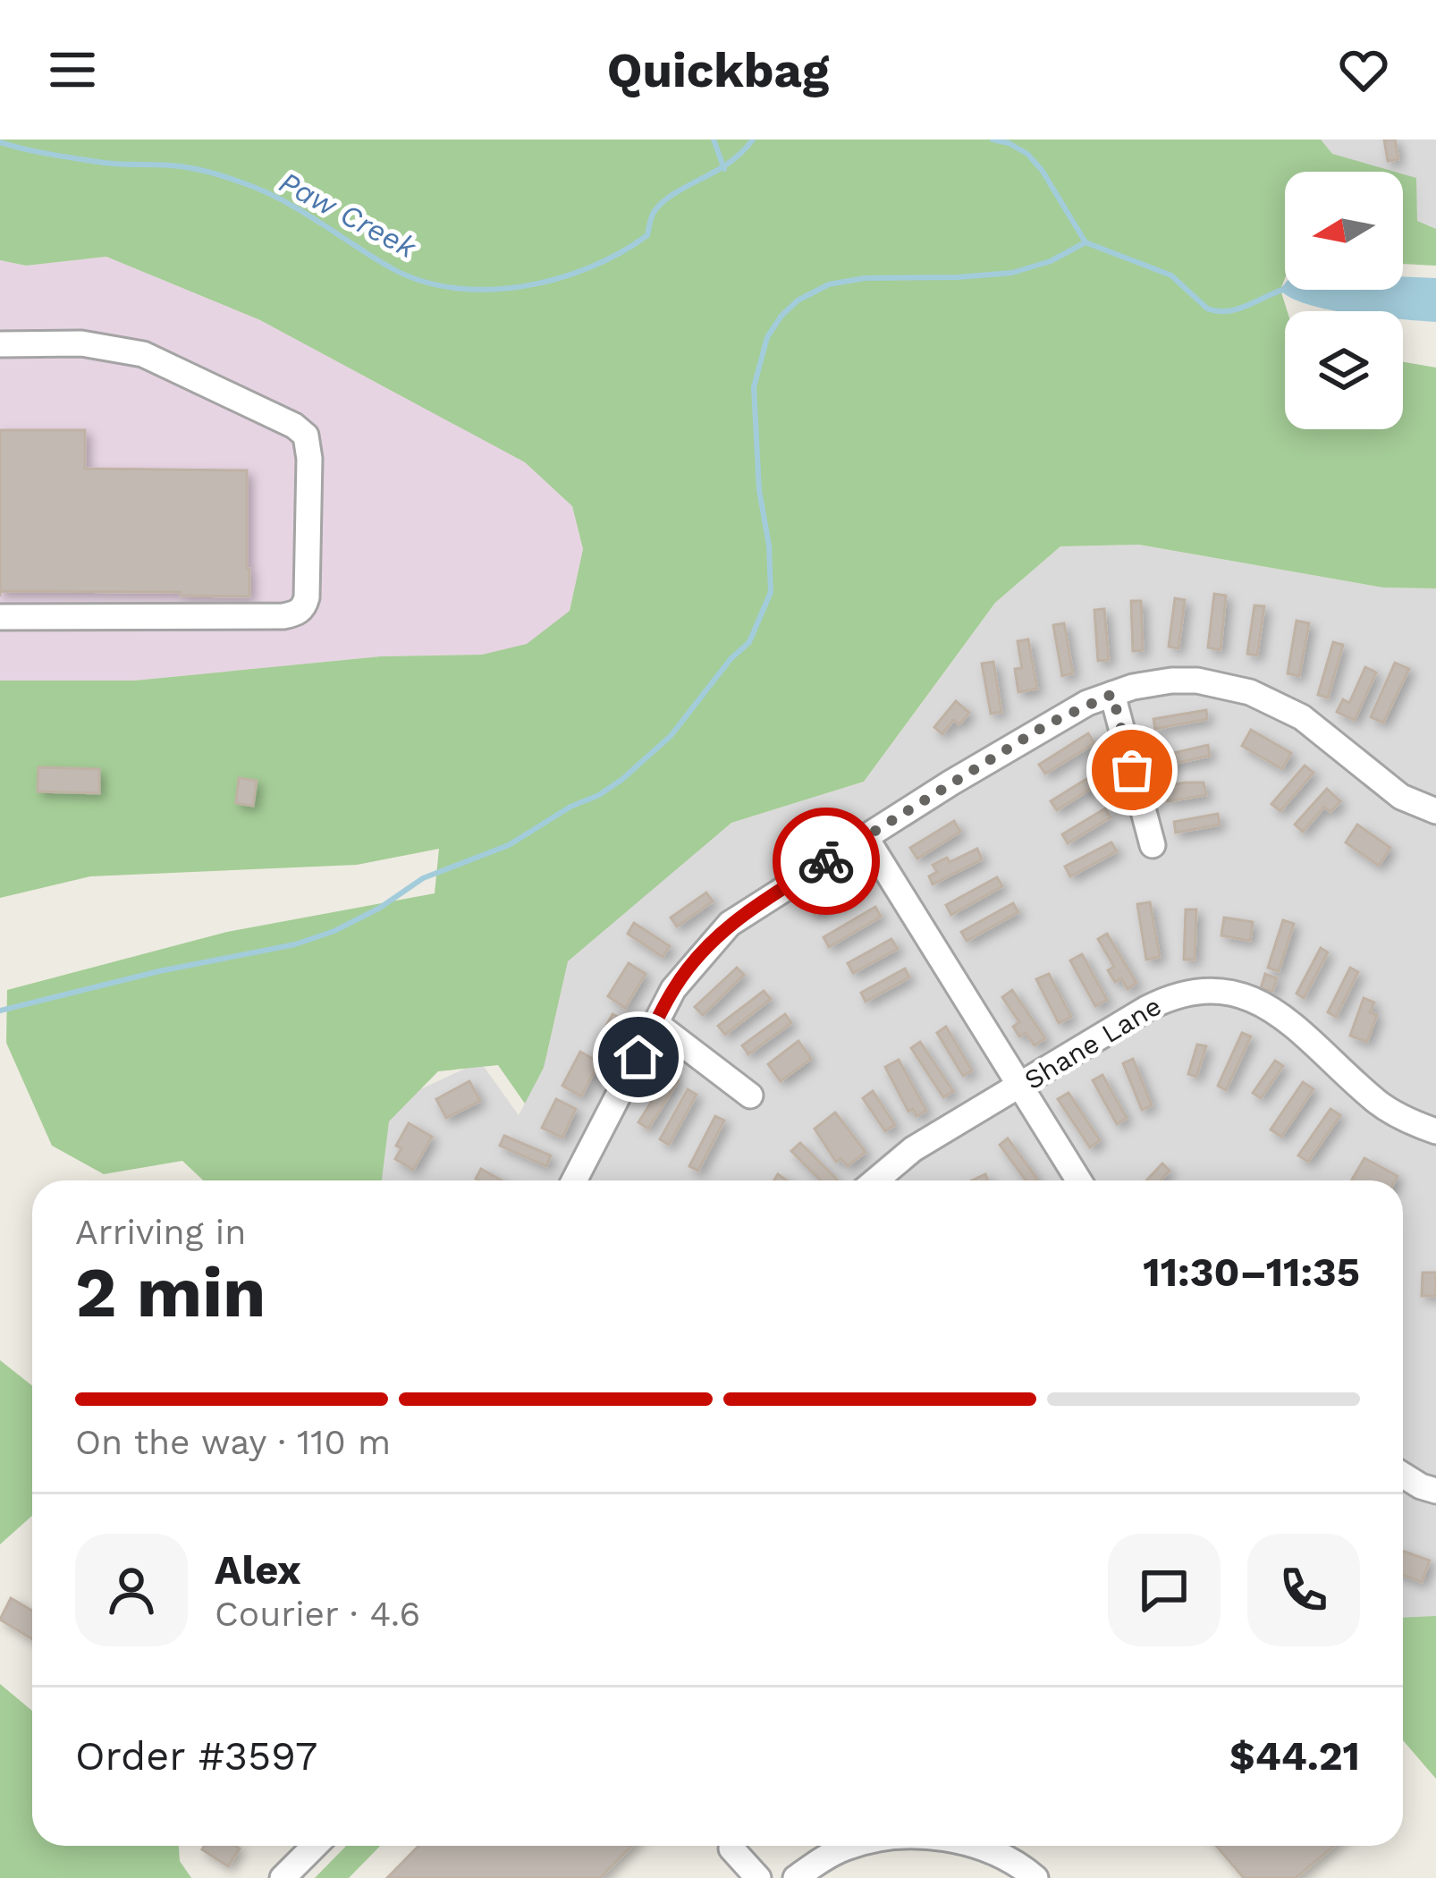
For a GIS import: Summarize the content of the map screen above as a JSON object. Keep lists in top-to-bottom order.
{
  "streets": {
    "street": ["Shane Lane"]
  },
  "water": ["Paw Creek"],
  "north": "left",
  "page": {
    "header": "Quickbag",
    "heading": ["2 min", "Arriving in", "11:30–11:35"],
    "panel": [
      "Alex",
      "Courier · 4.6",
      "Order #3597",
      "$44.21"
    ],
    "bar": "On the way · 110 m"
  }
}
